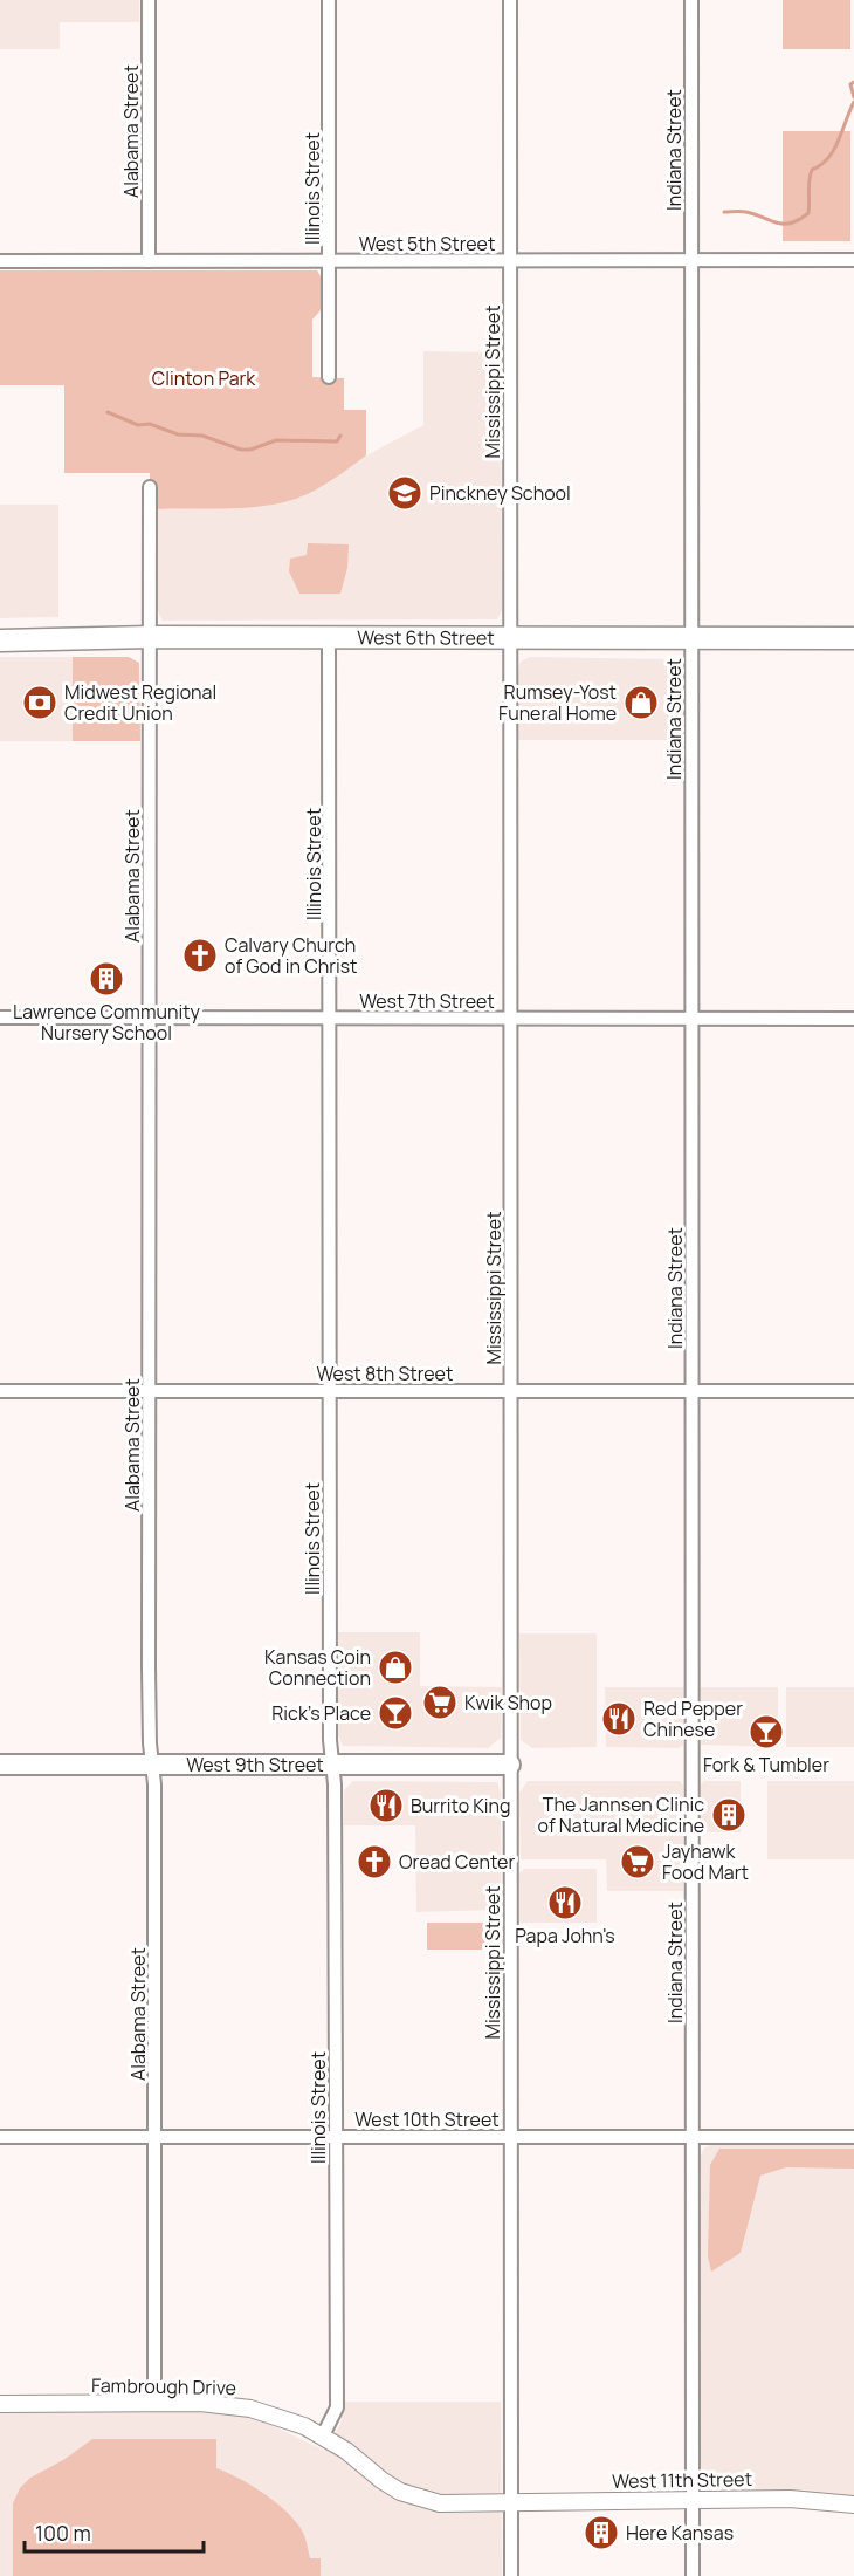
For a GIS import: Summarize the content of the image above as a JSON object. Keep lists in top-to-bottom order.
{
  "streets": {
    "highway": ["West 6th Street"],
    "main road": ["West 9th Street"],
    "street": [
      "Alabama Street",
      "Indiana Street",
      "Illinois Street",
      "West 5th Street",
      "Mississippi Street",
      "West 7th Street",
      "West 8th Street",
      "West 10th Street",
      "Fambrough Drive",
      "West 11th Street"
    ]
  },
  "crossings": [
    ["Alabama Street", "West 5th Street"],
    ["Alabama Street", "West 6th Street"],
    ["Alabama Street", "West 7th Street"],
    ["Alabama Street", "West 8th Street"],
    ["Alabama Street", "West 9th Street"],
    ["Alabama Street", "West 10th Street"],
    ["Alabama Street", "Fambrough Drive"],
    ["Indiana Street", "West 5th Street"],
    ["Indiana Street", "West 6th Street"],
    ["Indiana Street", "West 7th Street"],
    ["Indiana Street", "West 8th Street"],
    ["Indiana Street", "West 10th Street"],
    ["Indiana Street", "West 11th Street"],
    ["Illinois Street", "West 5th Street"],
    ["Illinois Street", "West 6th Street"],
    ["Illinois Street", "West 7th Street"],
    ["Illinois Street", "West 8th Street"],
    ["Illinois Street", "West 9th Street"],
    ["Illinois Street", "West 10th Street"],
    ["Illinois Street", "Fambrough Drive"],
    ["West 5th Street", "Mississippi Street"],
    ["Mississippi Street", "West 6th Street"],
    ["Mississippi Street", "West 7th Street"],
    ["Mississippi Street", "West 8th Street"],
    ["Mississippi Street", "West 9th Street"],
    ["Mississippi Street", "West 10th Street"],
    ["Mississippi Street", "Fambrough Drive"],
    ["Mississippi Street", "West 11th Street"],
    ["Fambrough Drive", "West 11th Street"]
  ],
  "parks": ["Clinton Park"],
  "places": {
    "school or university": ["Pinckney School"],
    "bank": ["Midwest Regional Credit Union"],
    "shop": ["Rumsey-Yost Funeral Home", "Kansas Coin Connection"],
    "church": ["Calvary Church of God in Christ", "Oread Center"],
    "building": ["Lawrence Community Nursery School", "The Jannsen Clinic of Natural Medicine", "Here Kansas"],
    "supermarket": ["Kwik Shop", "Jayhawk Food Mart"],
    "bar": ["Rick's Place", "Fork & Tumbler"],
    "restaurant": ["Red Pepper Chinese", "Burrito King", "Papa John's"]
  },
  "scale_bar": "100 m"
}
